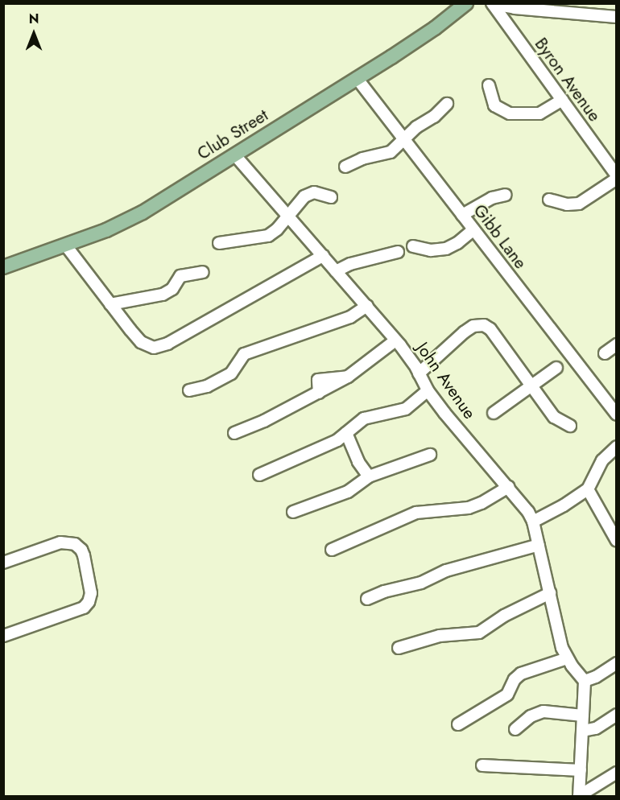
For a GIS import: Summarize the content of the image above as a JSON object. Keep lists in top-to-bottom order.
{
  "streets": {
    "main road": ["Club Street"],
    "street": ["Byron Avenue", "Gibb Lane", "John Avenue"]
  },
  "crossings": [
    ["Club Street", "Gibb Lane"],
    ["Club Street", "John Avenue"]
  ],
  "north": "top"
}
